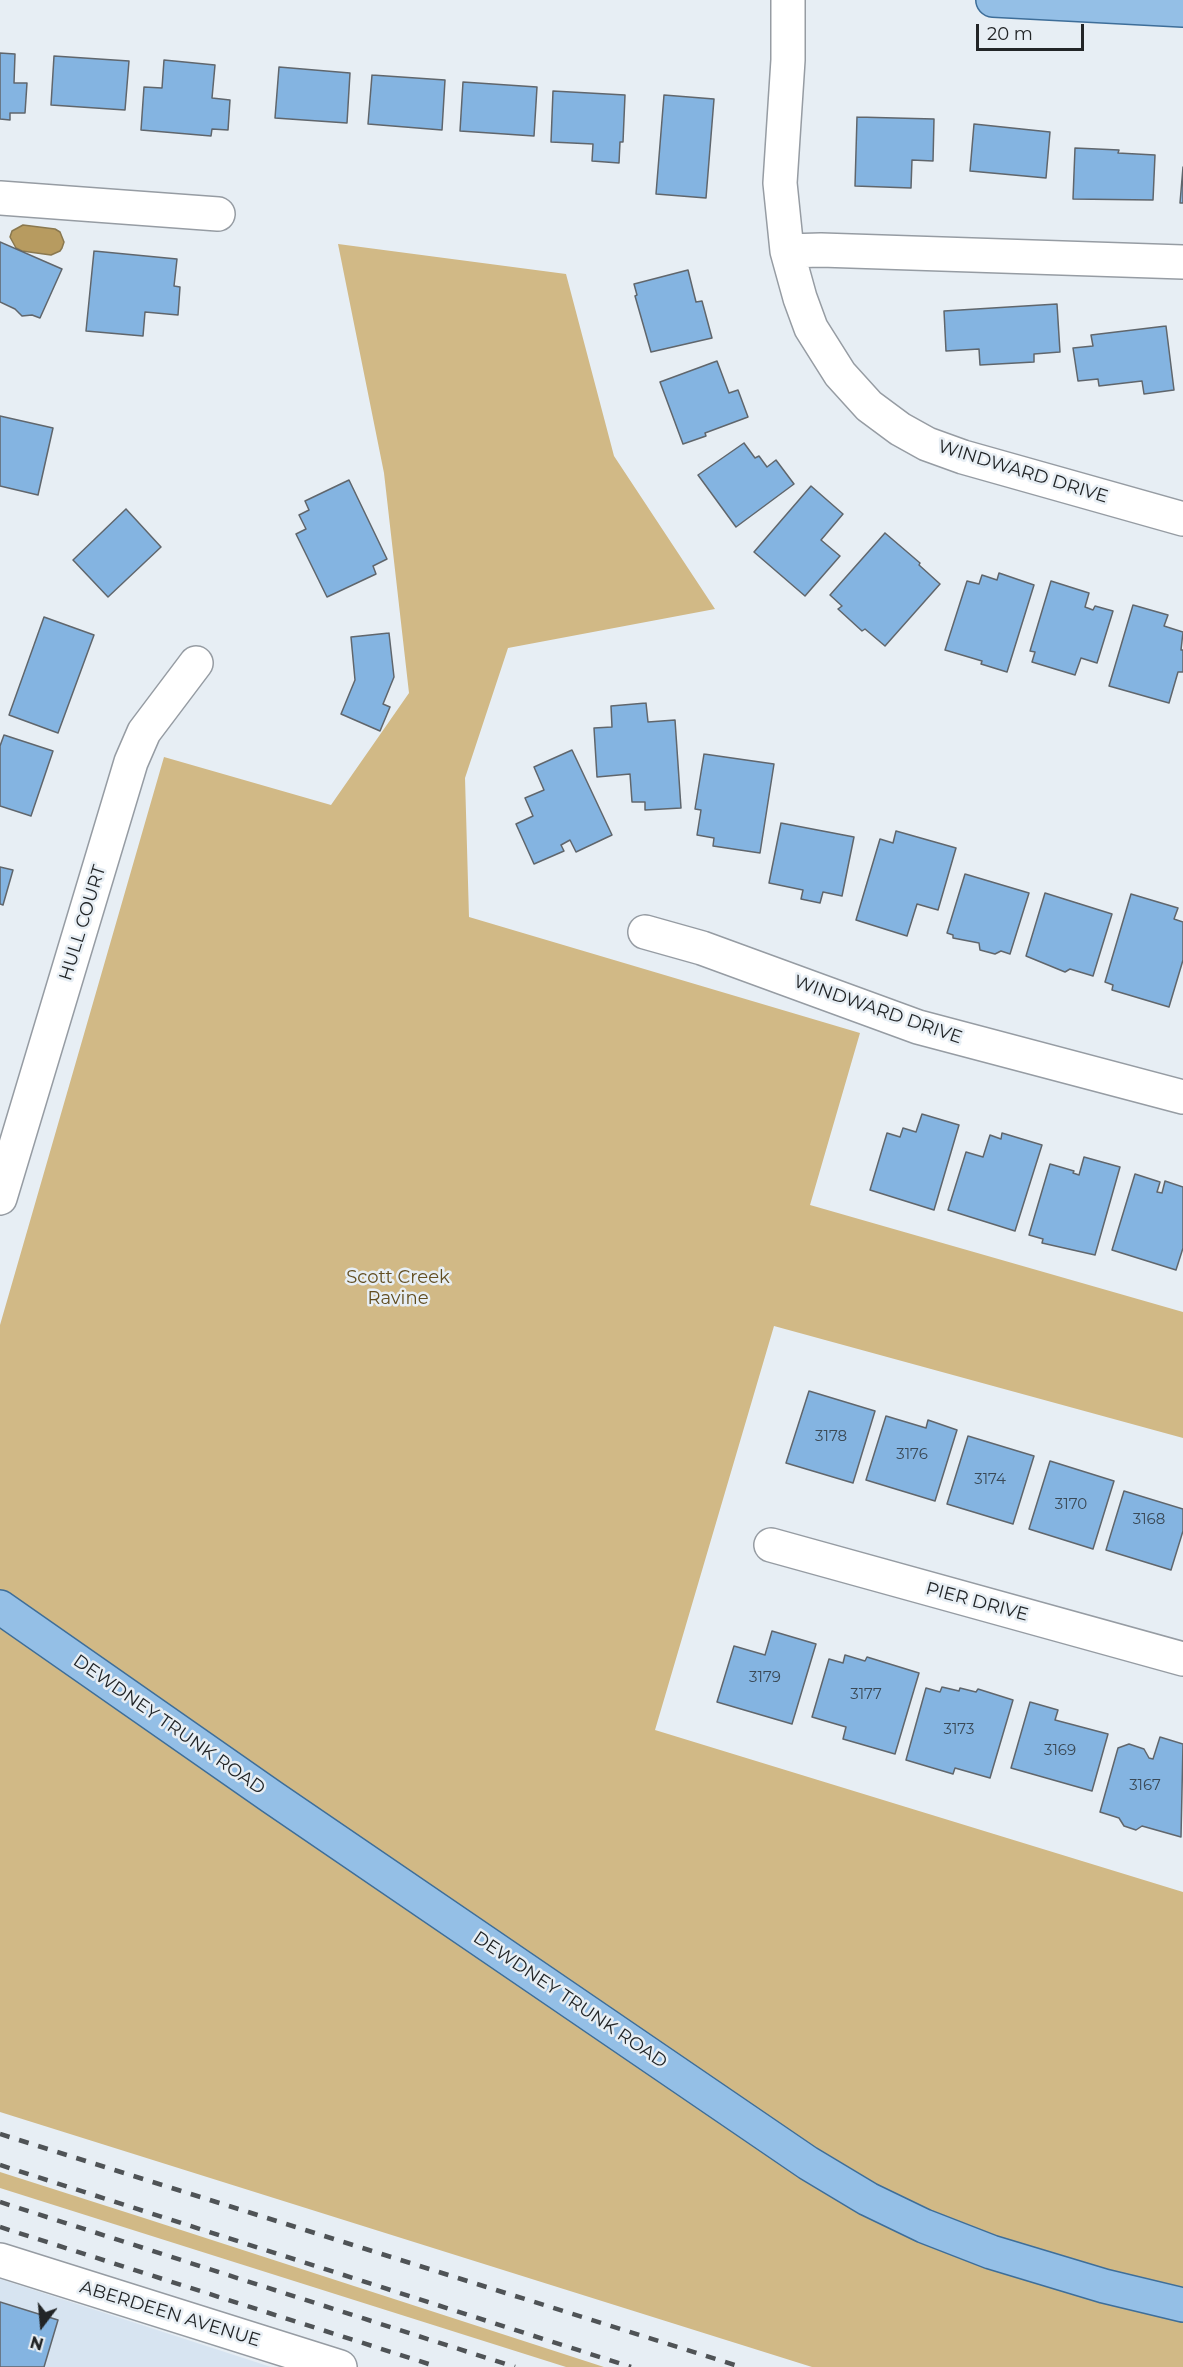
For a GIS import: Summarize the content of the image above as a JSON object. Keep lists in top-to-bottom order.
{
  "streets": {
    "main road": ["DEWDNEY TRUNK ROAD"],
    "street": [
      "WINDWARD DRIVE",
      "HULL COURT",
      "PIER DRIVE",
      "ABERDEEN AVENUE"
    ]
  },
  "parks": ["Scott Creek Ravine"],
  "house_numbers": [
    "3178",
    "3176",
    "3174",
    "3170",
    "3168",
    "3179",
    "3177",
    "3173",
    "3169",
    "3167"
  ],
  "scale_bar": "20 m",
  "north": "bottom"
}
